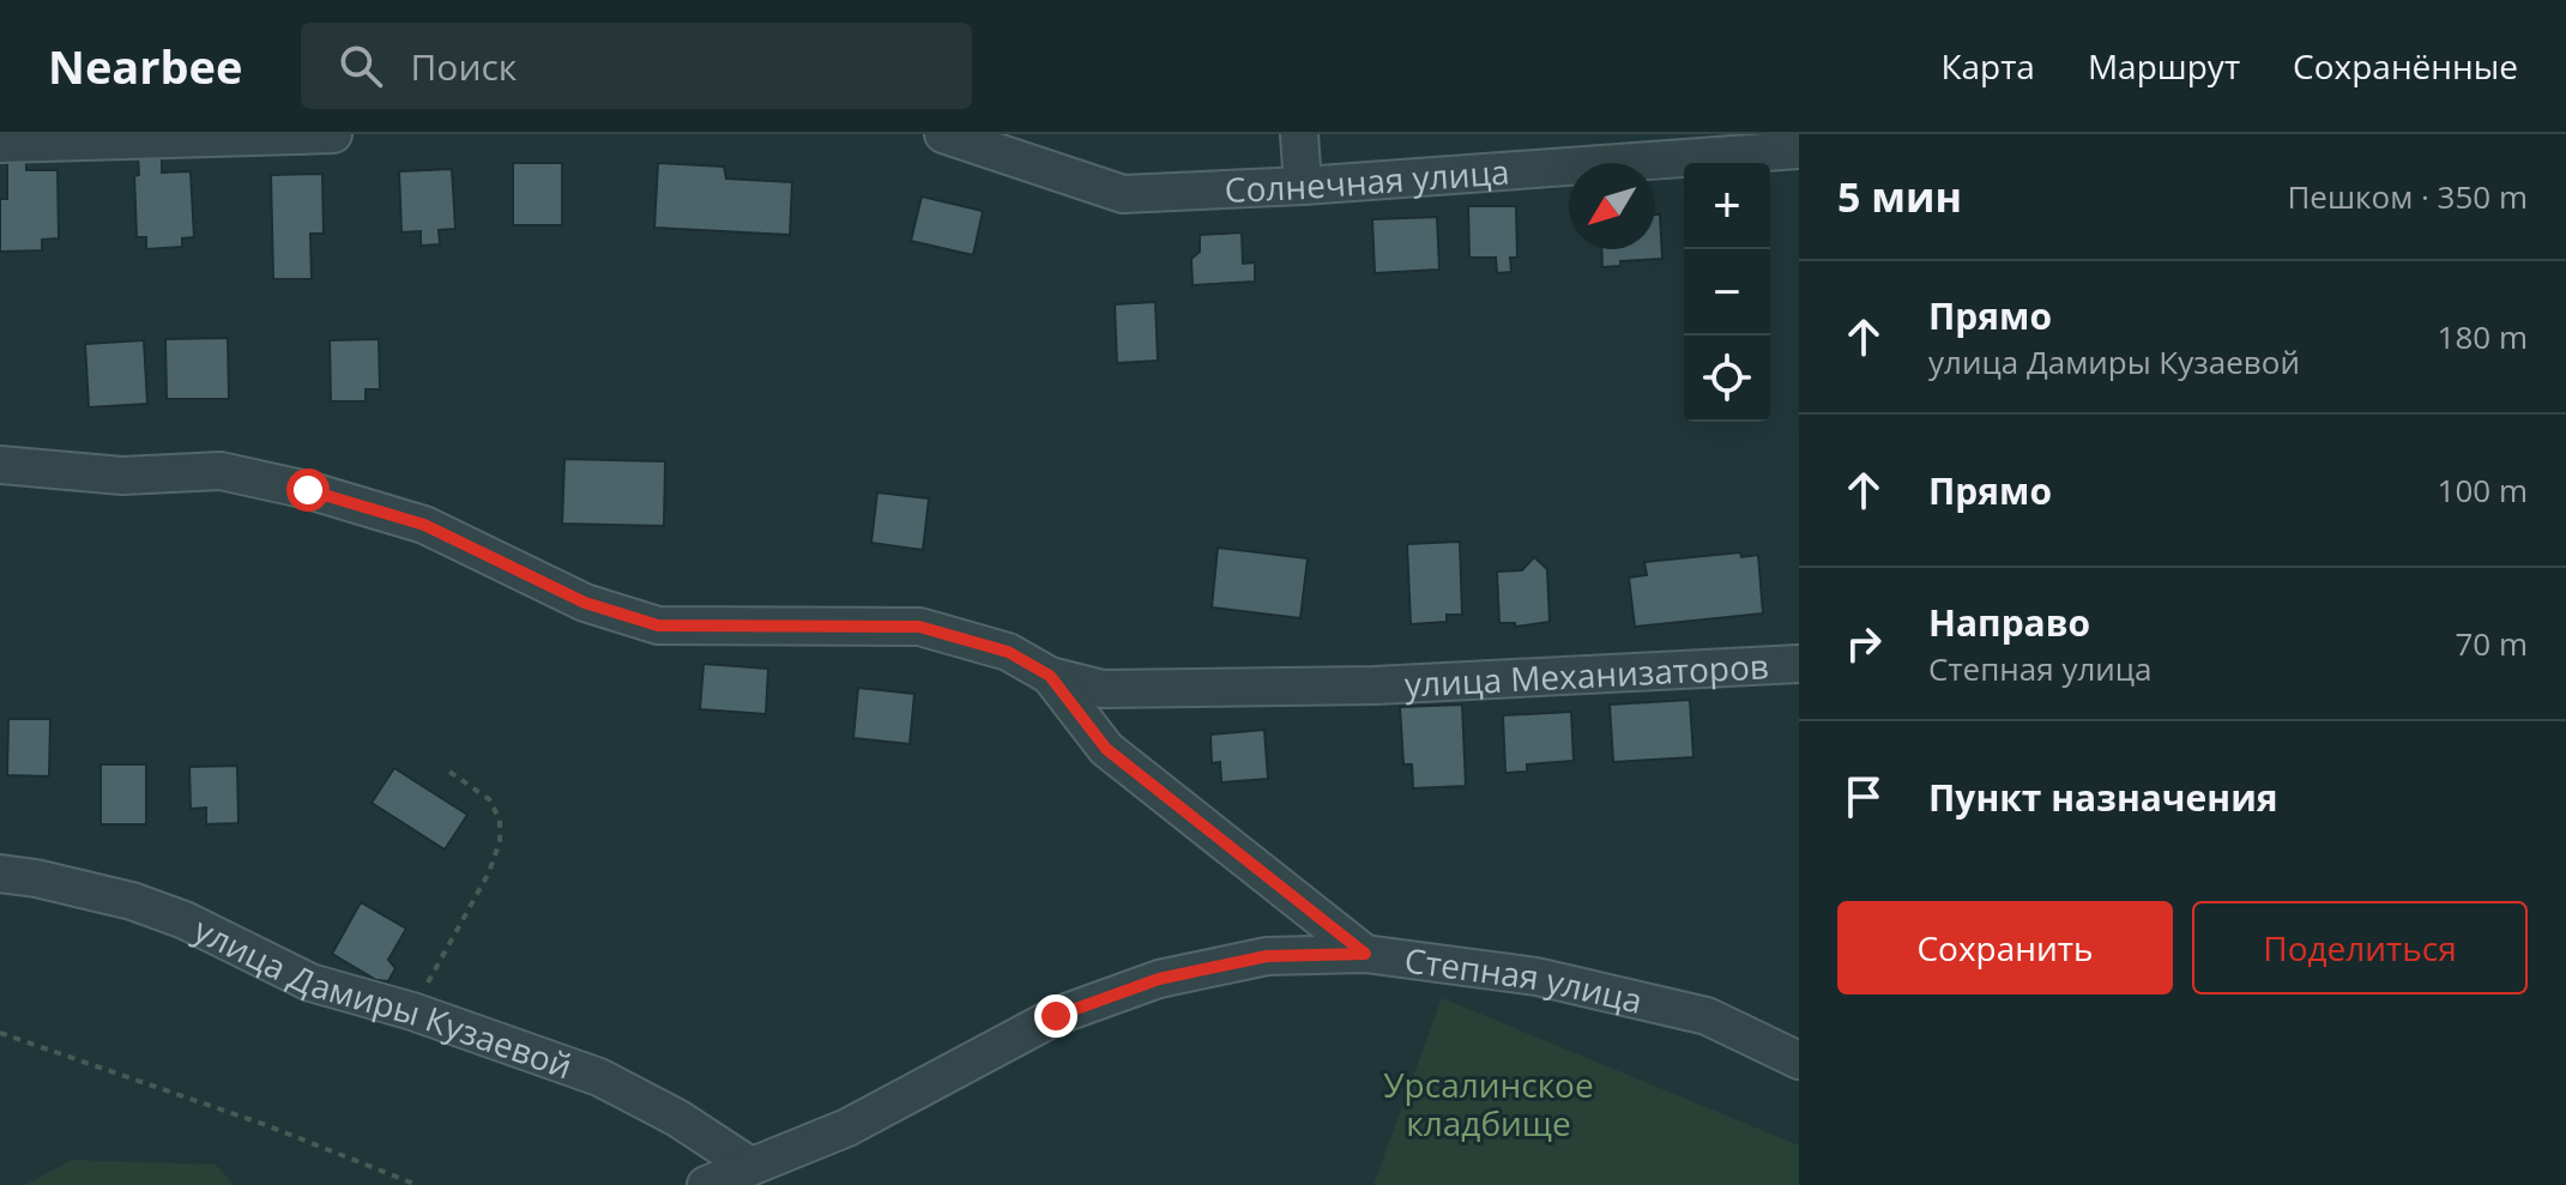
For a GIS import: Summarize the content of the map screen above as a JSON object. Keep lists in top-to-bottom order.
{
  "streets": {
    "street": [
      "Солнечная улица",
      "улица Механизаторов",
      "Степная улица",
      "улица Дамиры Кузаевой"
    ]
  },
  "crossings": [
    ["Степная улица", "улица Дамиры Кузаевой"]
  ],
  "parks": ["Урсалинское кладбище"],
  "north": "bottom left",
  "page": {
    "header": "Nearbee",
    "search": "Поиск",
    "nav": ["Карта", "Маршрут", "Сохранённые"],
    "heading": ["5 мин", "Пешком · 350 m"],
    "map_buttons": ["+", "−"],
    "list": [
      ["Прямо", "улица Дамиры Кузаевой", "180 m"],
      ["Прямо", "100 m"],
      ["Направо", "Степная улица", "70 m"],
      "Пункт назначения"
    ],
    "buttons": ["Сохранить", "Поделиться"]
  }
}
